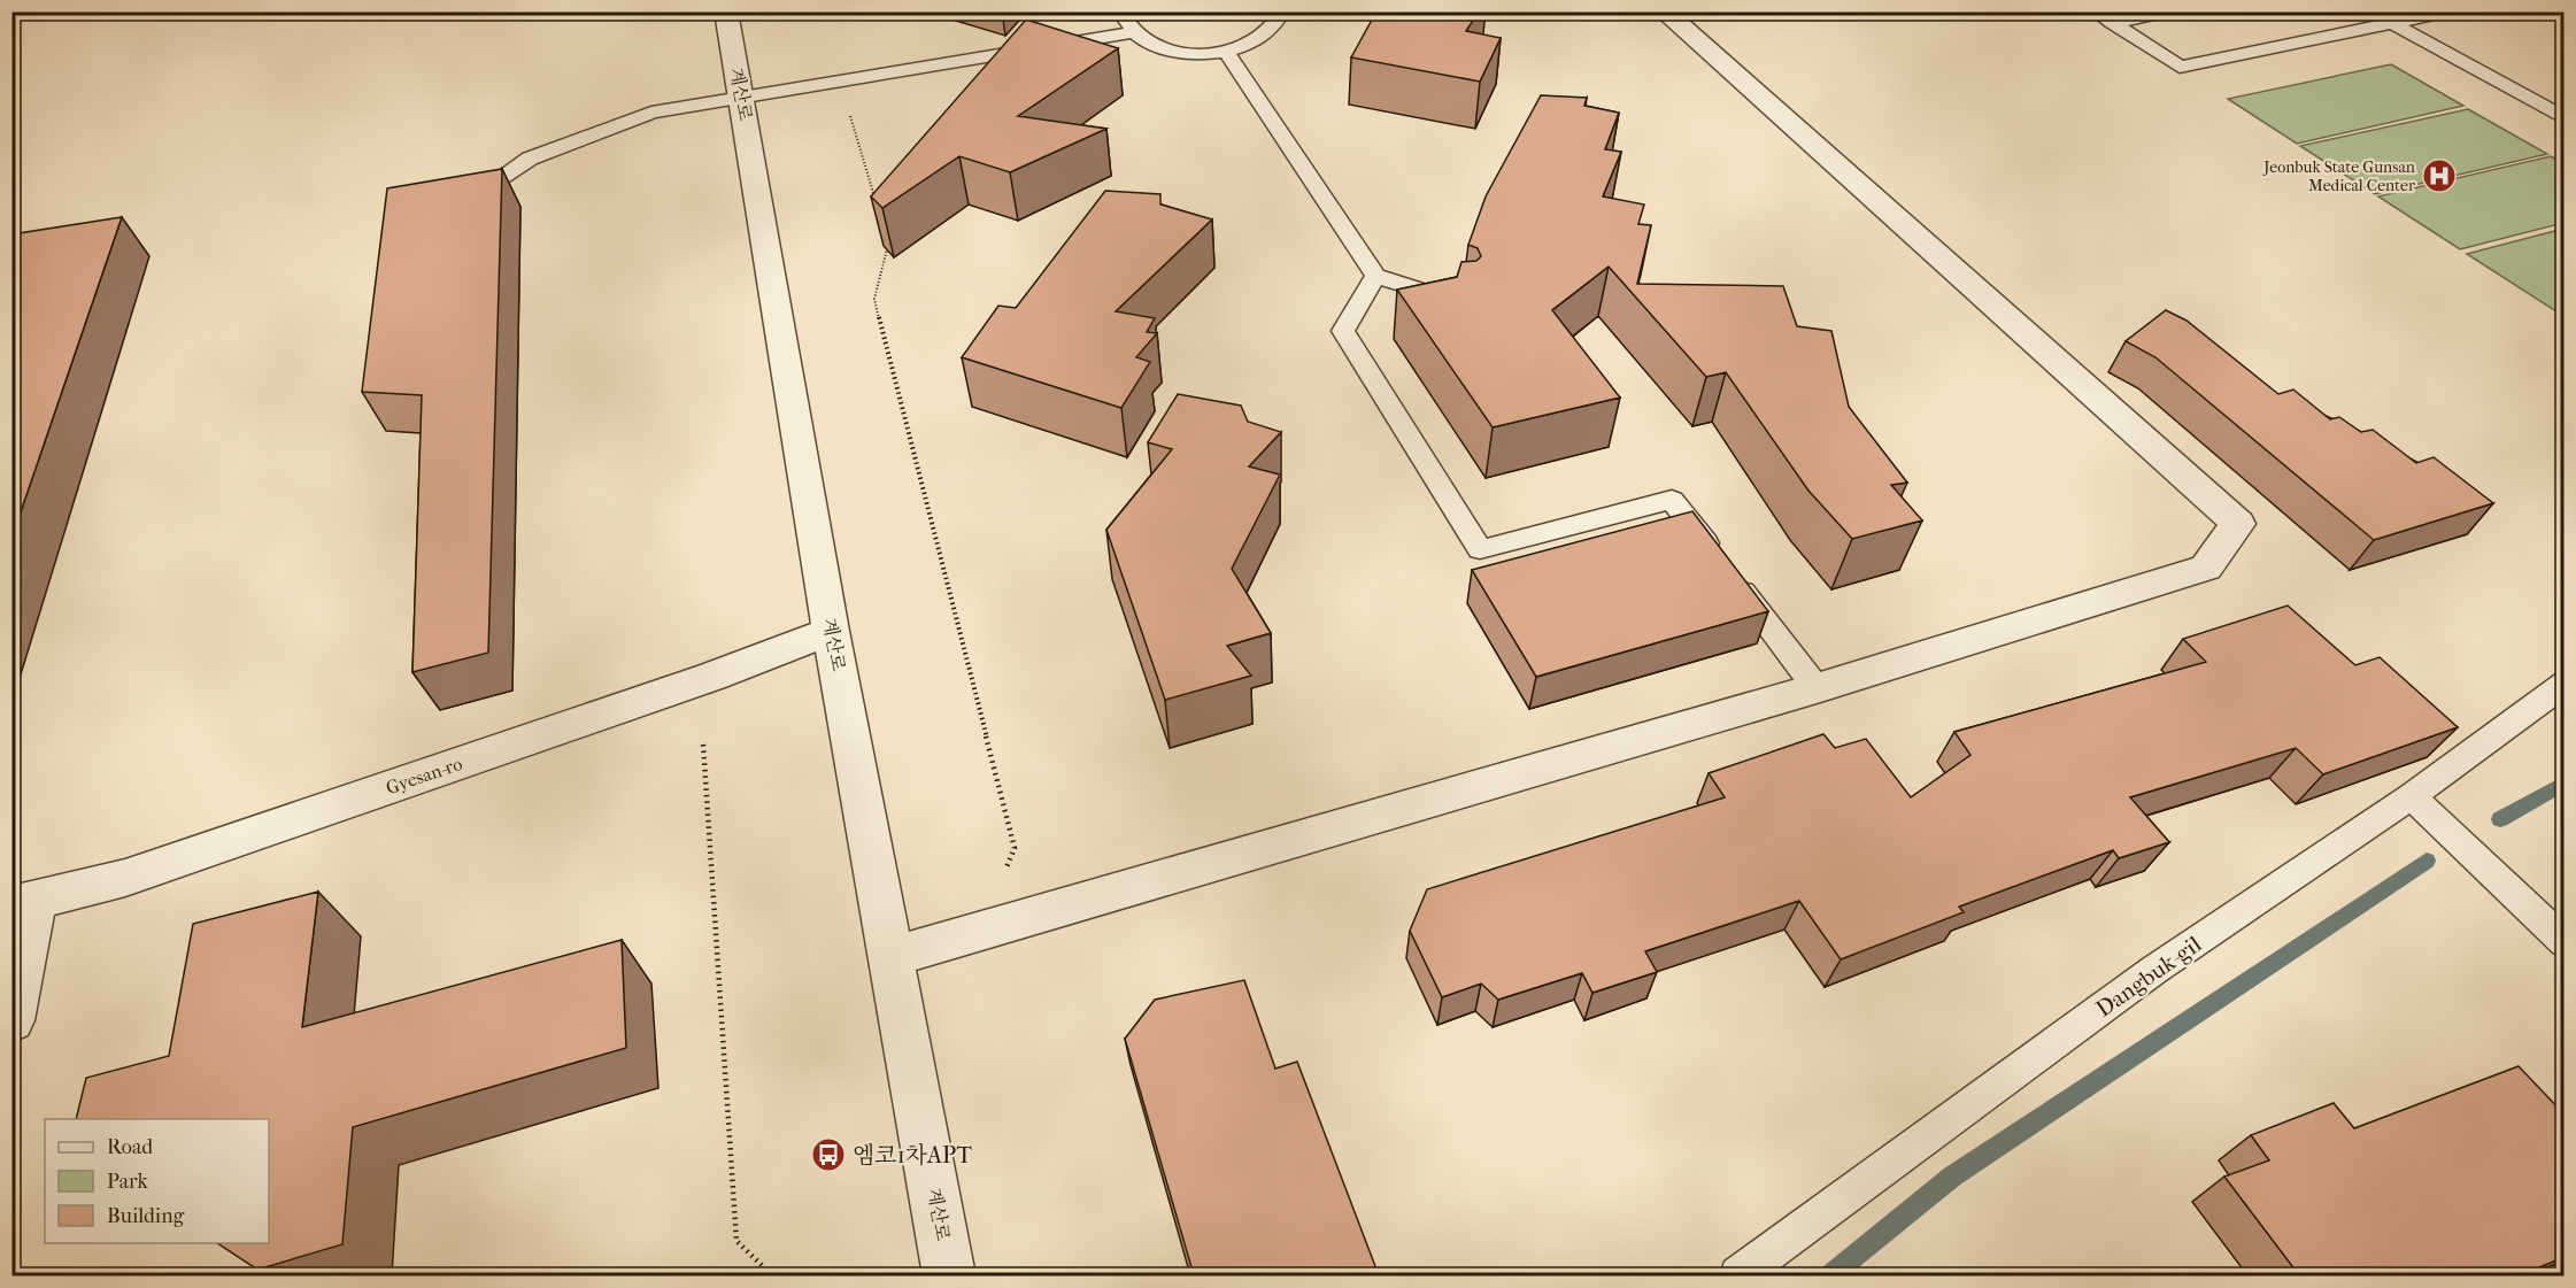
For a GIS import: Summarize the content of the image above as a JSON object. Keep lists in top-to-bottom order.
{
  "streets": {
    "street": ["계산로", "Gyesan-ro"],
    "lane": ["Dangbuk-gil"]
  },
  "crossings": [
    ["계산로", "Gyesan-ro"]
  ],
  "places": {
    "hospital": ["Jeonbuk State Gunsan Medical Center"],
    "bus stop": ["엠코1차APT"]
  },
  "legend": ["Road", "Park", "Building"]
}
